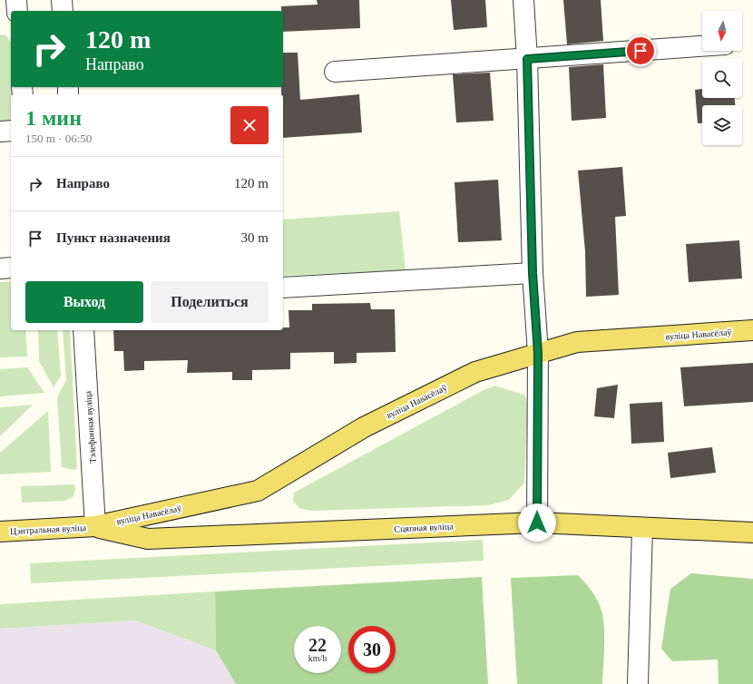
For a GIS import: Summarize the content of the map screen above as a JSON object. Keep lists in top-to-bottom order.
{
  "streets": {
    "main road": ["вуліца Навасёлаў", "Сцяпная вуліца", "Цэнтральная вуліца"],
    "street": ["Тэлефонная вуліца"]
  },
  "crossings": [
    ["вуліца Навасёлаў", "Тэлефонная вуліца"],
    ["вуліца Навасёлаў", "Сцяпная вуліца"],
    ["вуліца Навасёлаў", "Цэнтральная вуліца"],
    ["Тэлефонная вуліца", "Сцяпная вуліца"],
    ["Тэлефонная вуліца", "Цэнтральная вуліца"],
    ["Сцяпная вуліца", "Цэнтральная вуліца"]
  ],
  "north": "bottom",
  "page": {
    "turn": ["120 m", "Направо"],
    "heading": ["1 мин", "150 m · 06:50"],
    "list": [
      {
        "name": "Направо",
        "value": "120 m"
      },
      {
        "name": "Пункт назначения",
        "value": "30 m"
      }
    ],
    "buttons": ["Выход", "Поделиться"],
    "speed": "22 km/h",
    "limit": "30"
  }
}
